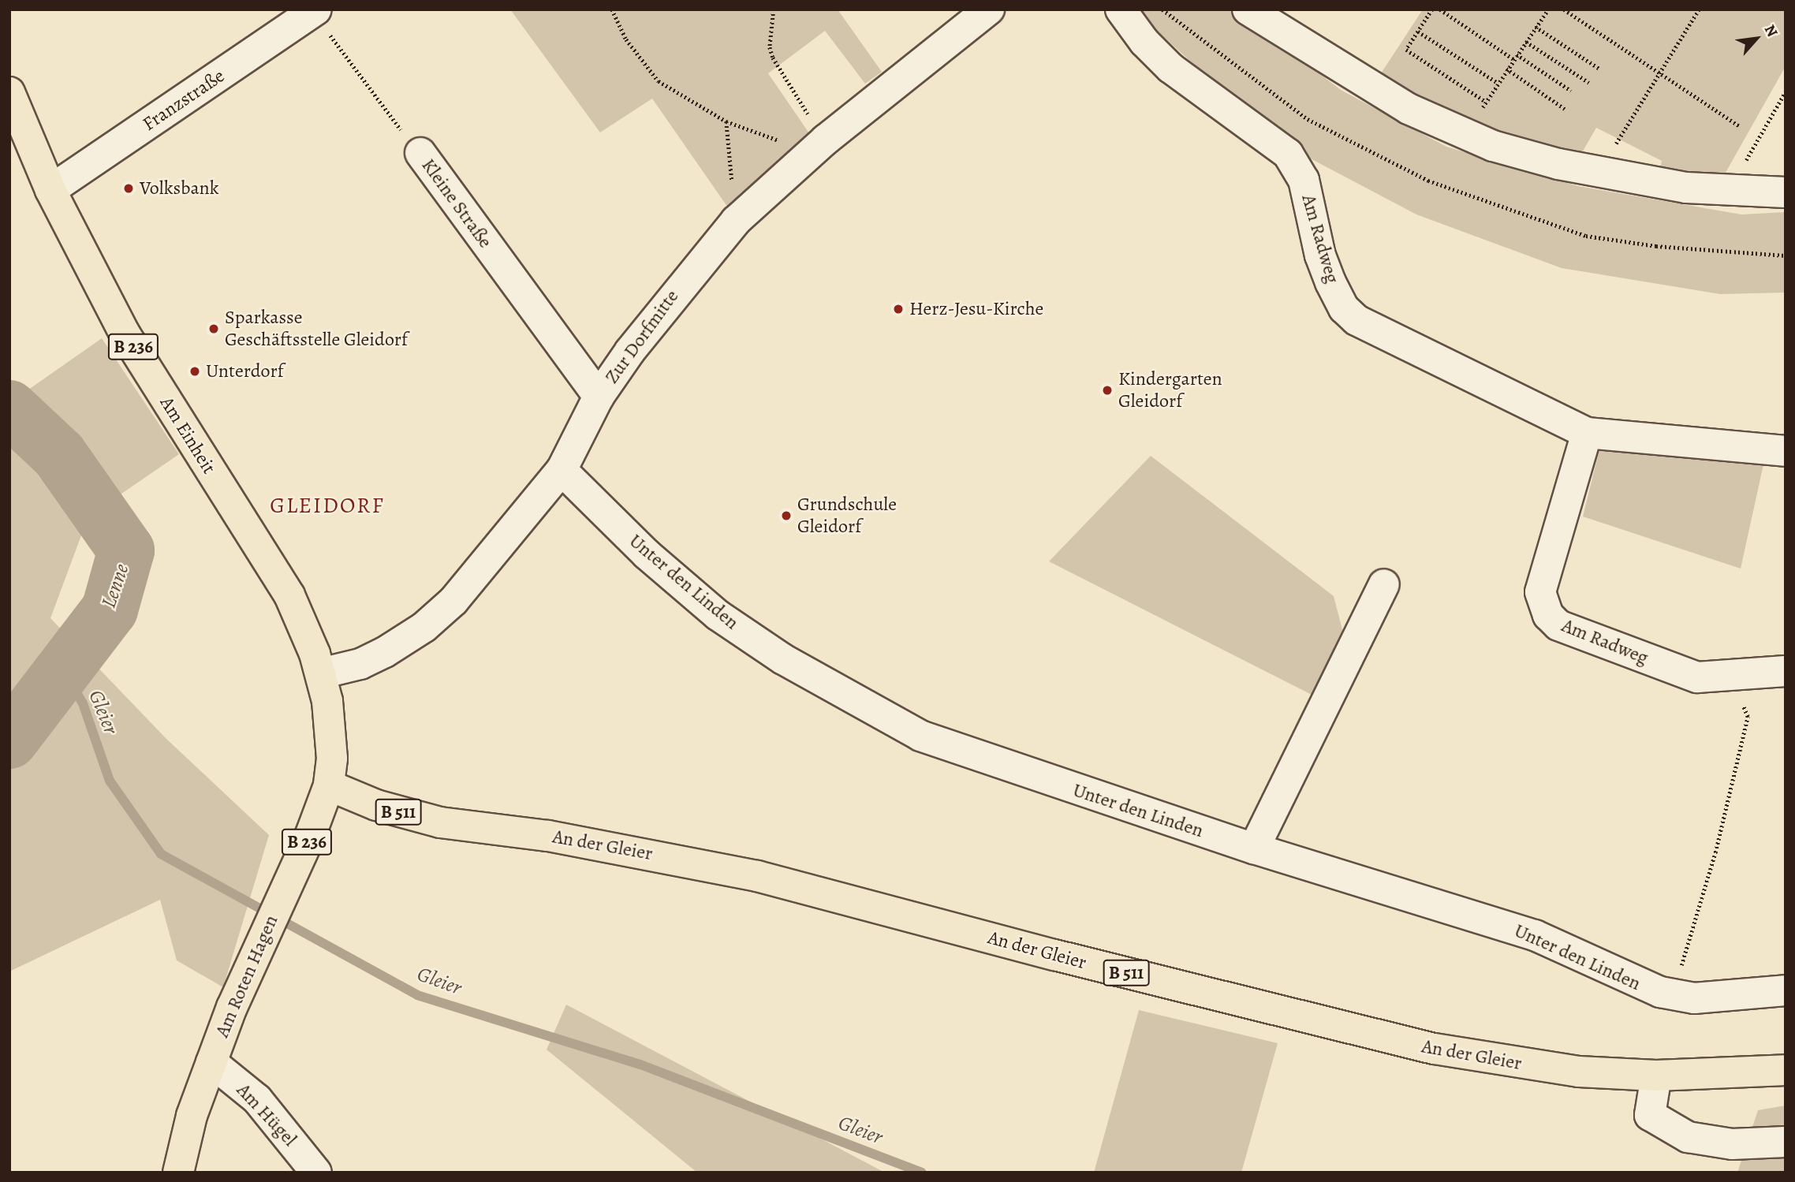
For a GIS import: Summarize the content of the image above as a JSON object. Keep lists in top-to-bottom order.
{
  "streets": {
    "main road": [
      "B 236",
      "Am Einheit",
      "B 511",
      "An der Gleier",
      "Am Roten Hagen"
    ],
    "street": [
      "Franzstraße",
      "Kleine Straße",
      "Am Radweg",
      "Zur Dorfmitte",
      "Unter den Linden",
      "Am Hügel"
    ]
  },
  "crossings": [
    ["Franzstraße", "Kleine Straße"],
    ["Franzstraße", "Am Einheit"],
    ["Kleine Straße", "Zur Dorfmitte"],
    ["Zur Dorfmitte", "Am Einheit"],
    ["Zur Dorfmitte", "Unter den Linden"],
    ["Am Einheit", "An der Gleier"],
    ["Am Einheit", "Am Roten Hagen"],
    ["An der Gleier", "Am Roten Hagen"],
    ["Am Roten Hagen", "Am Hügel"]
  ],
  "districts": ["GLEIDORF"],
  "water": ["Lenne", "Gleier"],
  "places": [
    "Volksbank",
    "Herz-Jesu-Kirche",
    "Sparkasse Geschäftsstelle Gleidorf",
    "Unterdorf",
    "Kindergarten Gleidorf",
    "Grundschule Gleidorf"
  ],
  "north": "top right"
}
